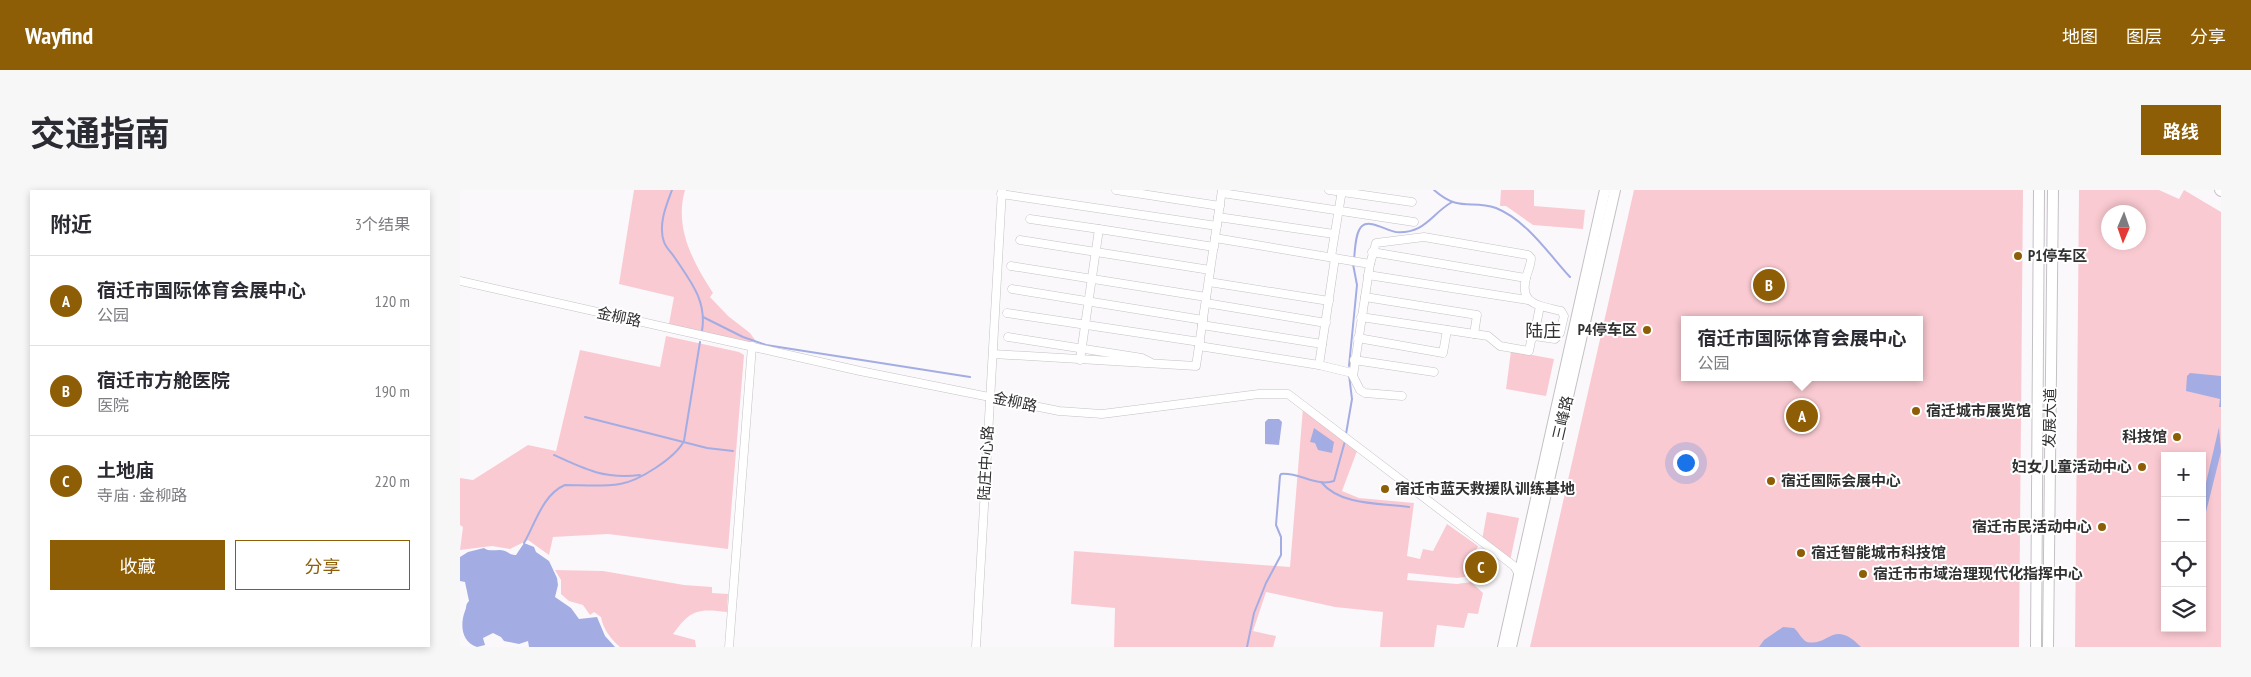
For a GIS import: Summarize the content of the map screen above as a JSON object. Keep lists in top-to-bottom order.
{
  "streets": {
    "main road": ["三峰路", "发展大道"],
    "street": ["金柳路", "陆庄中心路"]
  },
  "crossings": [
    ["金柳路", "三峰路"],
    ["金柳路", "陆庄中心路"]
  ],
  "districts": ["陆庄"],
  "places": [
    "P1停车区",
    "P4停车区",
    "宿迁城市展览馆",
    "科技馆",
    "妇女儿童活动中心",
    "宿迁国际会展中心",
    "宿迁市蓝天救援队训练基地",
    "宿迁市民活动中心",
    "宿迁智能城市科技馆",
    "宿迁市市域治理现代化指挥中心"
  ],
  "north": "bottom",
  "page": {
    "header": "Wayfind",
    "nav": ["地图", "图层", "分享"],
    "title": "交通指南",
    "buttons": [
      "路线",
      ["收藏", "分享"]
    ],
    "heading": ["附近", "3个结果"],
    "list": [
      {
        "mark": "A",
        "name": "宿迁市国际体育会展中心",
        "note": "公园",
        "value": "120 m"
      },
      {
        "mark": "B",
        "name": "宿迁市方舱医院",
        "note": "医院",
        "value": "190 m"
      },
      {
        "mark": "C",
        "name": "土地庙",
        "note": "寺庙 · 金柳路",
        "value": "220 m"
      }
    ],
    "pins": ["B", "A", "C"],
    "popup": ["宿迁市国际体育会展中心", "公园"],
    "map_buttons": ["+", "−"]
  }
}
